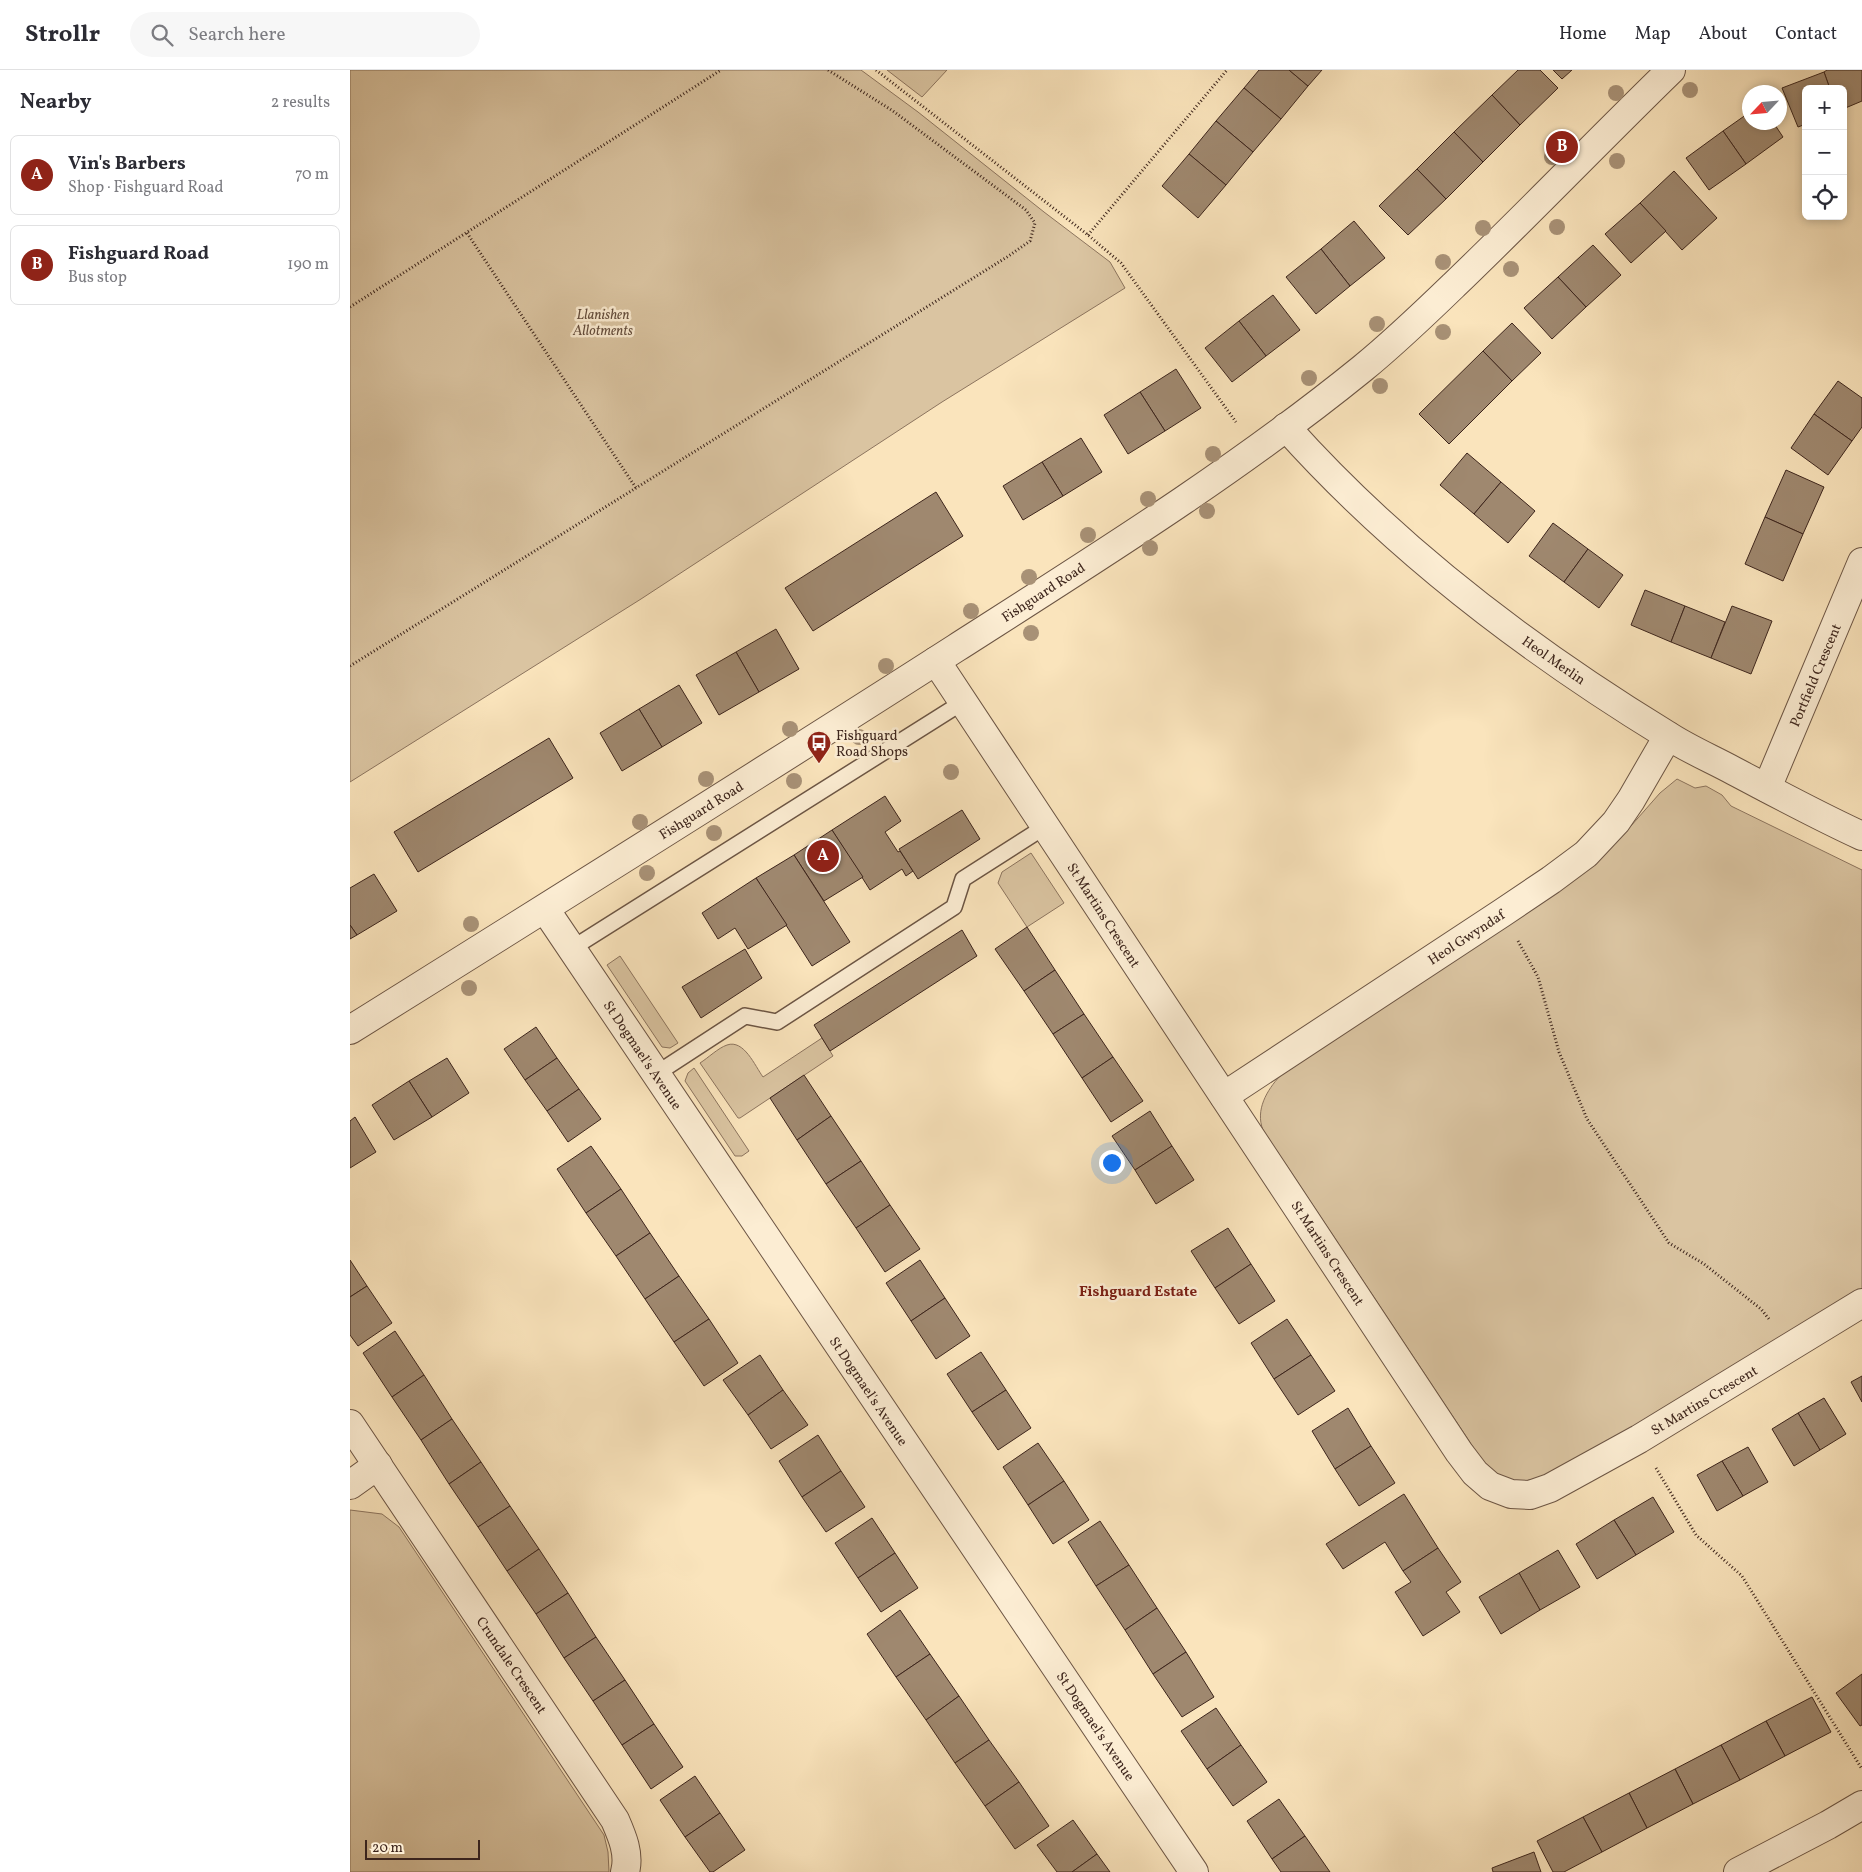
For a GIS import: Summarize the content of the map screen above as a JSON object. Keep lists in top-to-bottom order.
{
  "streets": {
    "street": [
      "Fishguard Road",
      "Heol Merlin",
      "Portfield Crescent",
      "St Martins Crescent",
      "Heol Gwyndaf",
      "St Dogmael's Avenue",
      "Crundale Crescent"
    ]
  },
  "crossings": [
    ["Fishguard Road", "Heol Merlin"],
    ["Fishguard Road", "St Martins Crescent"],
    ["Fishguard Road", "St Dogmael's Avenue"],
    ["Heol Merlin", "Portfield Crescent"],
    ["Heol Merlin", "Heol Gwyndaf"],
    ["St Martins Crescent", "Heol Gwyndaf"]
  ],
  "districts": ["Fishguard Estate"],
  "parks": ["Llanishen Allotments"],
  "places": {
    "bus stop": ["Fishguard Road Shops"]
  },
  "scale_bar": "20 m",
  "north": "bottom left",
  "page": {
    "header": "Strollr",
    "search": "Search here",
    "nav": [
      "Home",
      "Map",
      "About",
      "Contact"
    ],
    "heading": ["Nearby", "2 results"],
    "map_buttons": ["+", "−"],
    "pins": ["B", "A"],
    "list": [
      {
        "mark": "A",
        "name": "Vin's Barbers",
        "note": "Shop · Fishguard Road",
        "value": "70 m"
      },
      {
        "mark": "B",
        "name": "Fishguard Road",
        "note": "Bus stop",
        "value": "190 m"
      }
    ],
    "scale": "20 m"
  }
}
